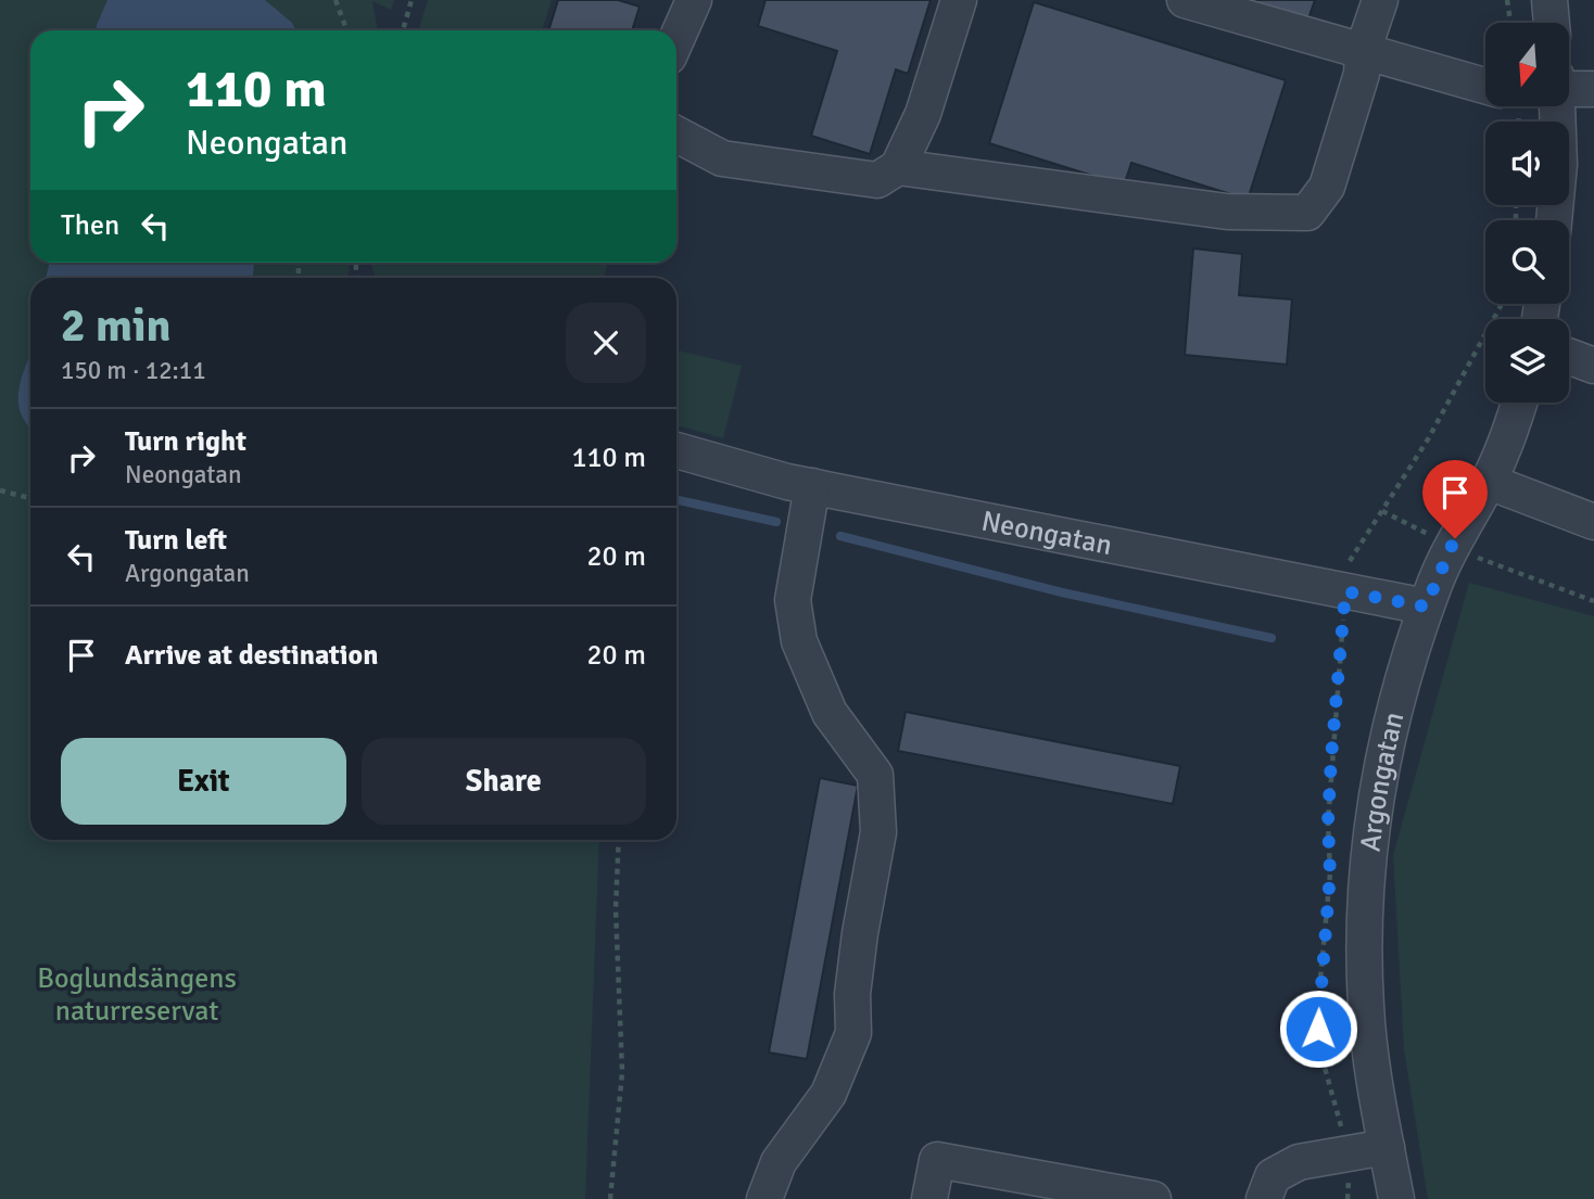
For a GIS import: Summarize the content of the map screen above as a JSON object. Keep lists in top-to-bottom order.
{
  "streets": {
    "street": ["Neongatan", "Argongatan"]
  },
  "crossings": [
    ["Neongatan", "Argongatan"]
  ],
  "parks": ["Boglundsängens naturreservat"],
  "north": "bottom",
  "page": {
    "turn": ["110 m", "Neongatan"],
    "then": "Then",
    "heading": ["2 min", "150 m · 12:11"],
    "list": [
      {
        "name": "Turn right",
        "note": "Neongatan",
        "value": "110 m"
      },
      {
        "name": "Turn left",
        "note": "Argongatan",
        "value": "20 m"
      },
      {
        "name": "Arrive at destination",
        "value": "20 m"
      }
    ],
    "buttons": ["Exit", "Share"]
  }
}
